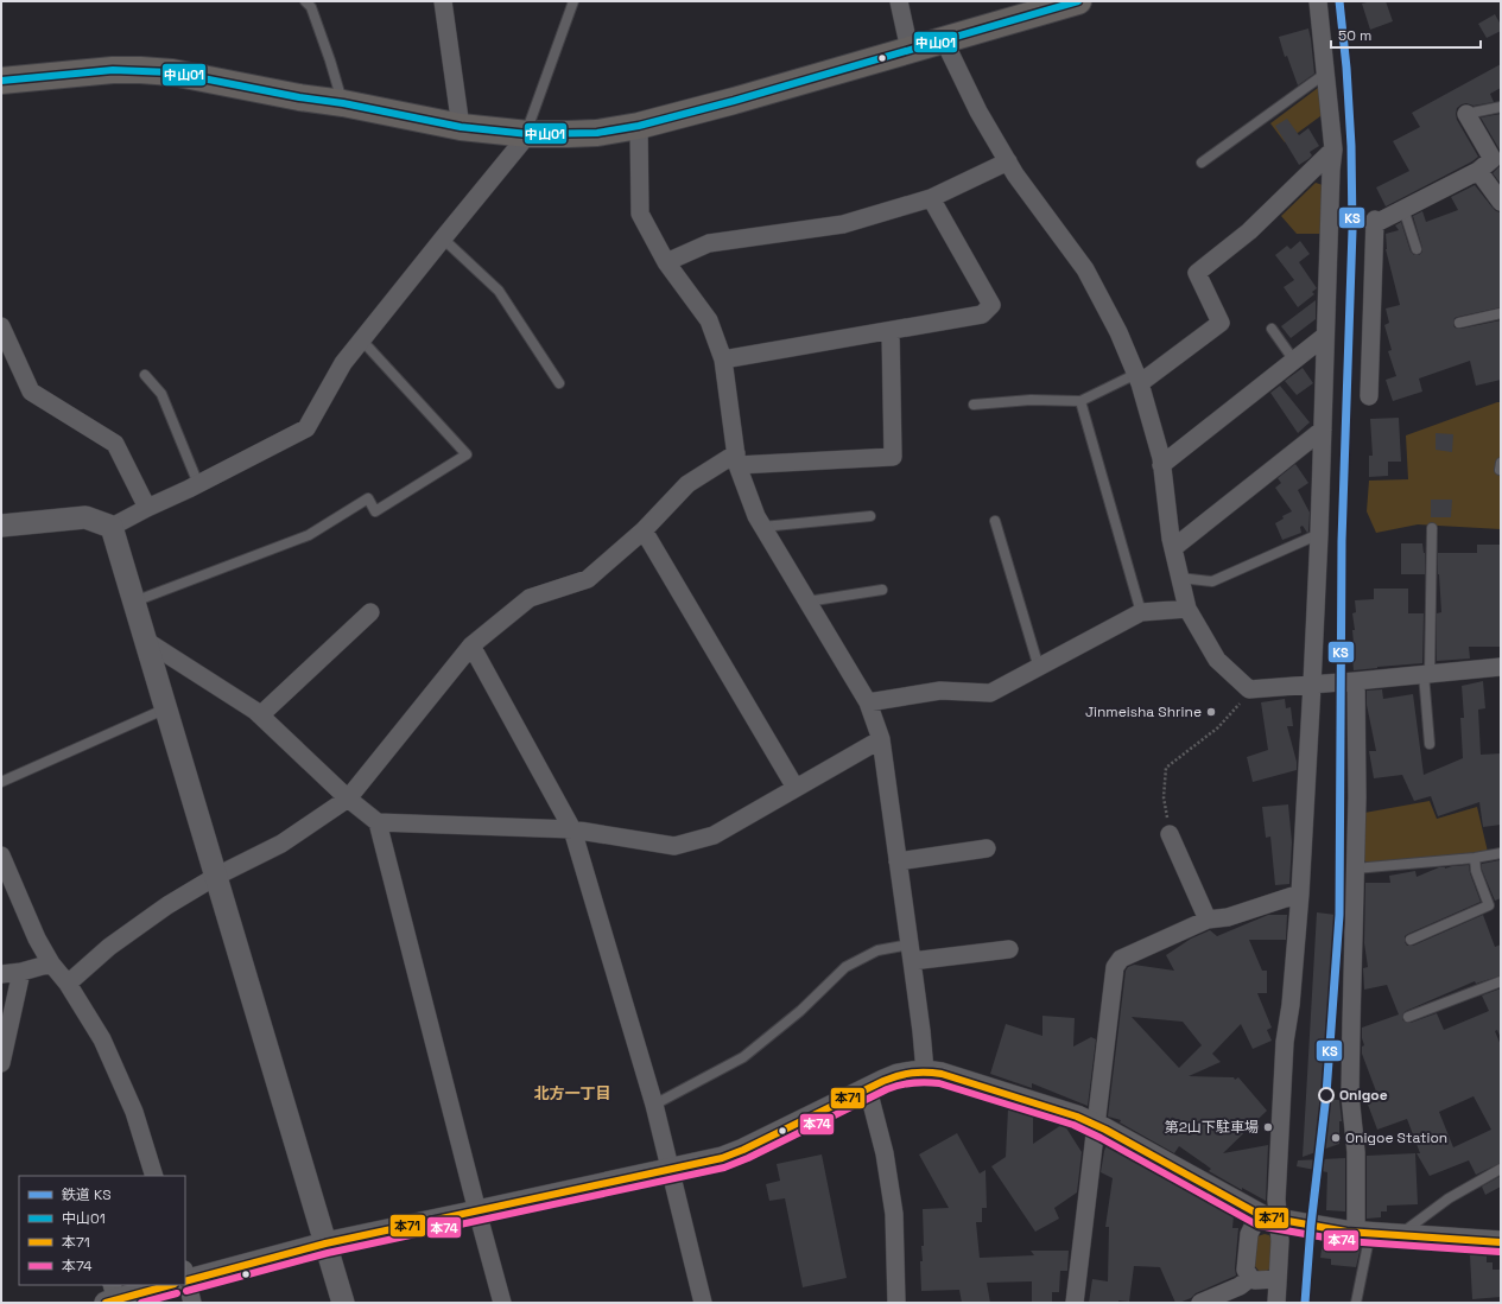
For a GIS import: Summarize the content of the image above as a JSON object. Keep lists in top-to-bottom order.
{
  "districts": ["北方一丁目"],
  "places": [
    "Jinmeisha Shrine",
    "Onigoe",
    "第2山下駐車場",
    "Onigoe Station"
  ],
  "lines": [
    "rail line KS",
    "transit line 中山01",
    "transit line 本71",
    "transit line 本74"
  ],
  "legend": [
    "鉄道 KS",
    "中山01",
    "本71",
    "本74"
  ],
  "scale_bar": "50 m"
}
